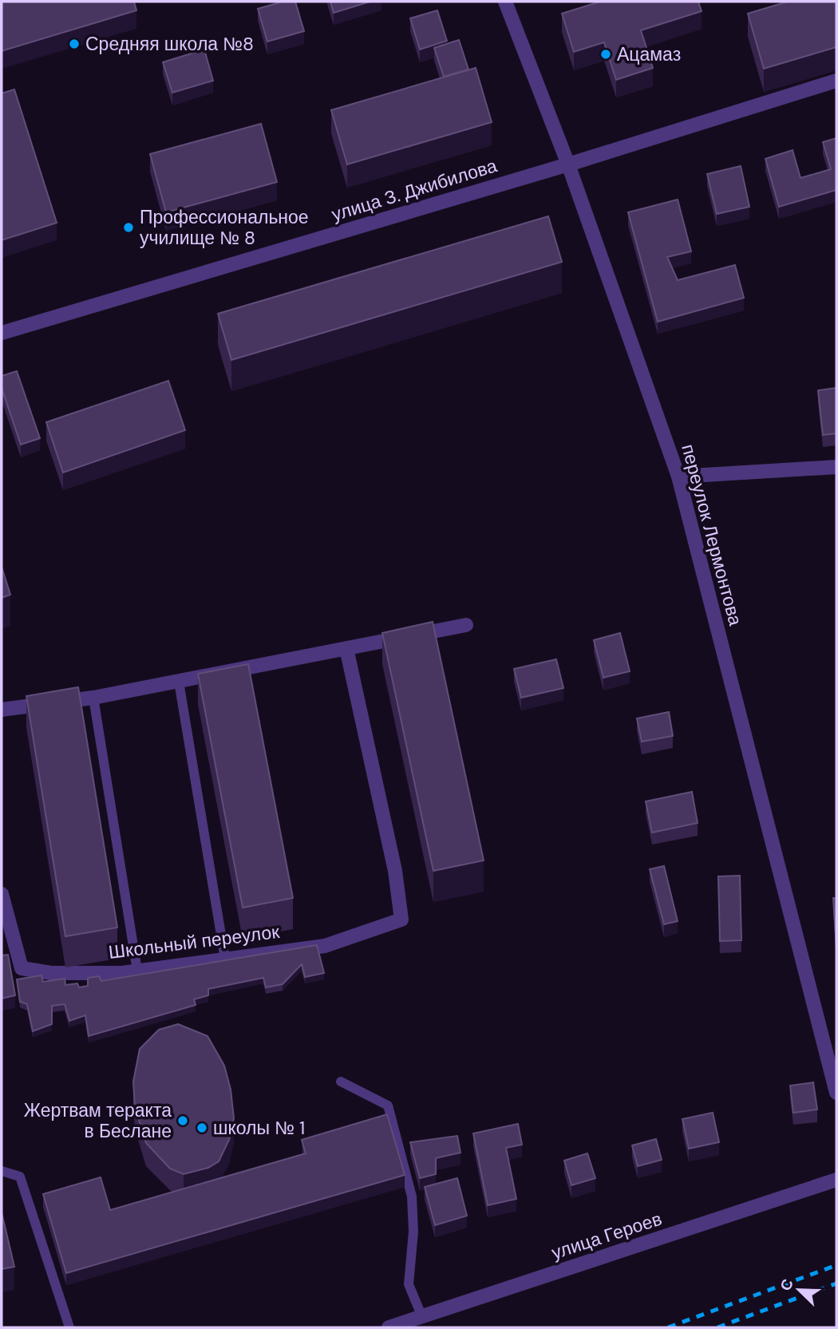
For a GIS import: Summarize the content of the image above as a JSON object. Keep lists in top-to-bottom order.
{
  "streets": {
    "street": [
      "улица З. Джибилова",
      "переулок Лермонтова",
      "Школьный переулок",
      "улица Героев"
    ]
  },
  "crossings": [
    ["улица З. Джибилова", "переулок Лермонтова"]
  ],
  "places": [
    "Средняя школа №8",
    "Ацамаз",
    "Профессиональное училище № 8",
    "Жертвам теракта в Беслане",
    "школы № 1"
  ],
  "north": "top left"
}
